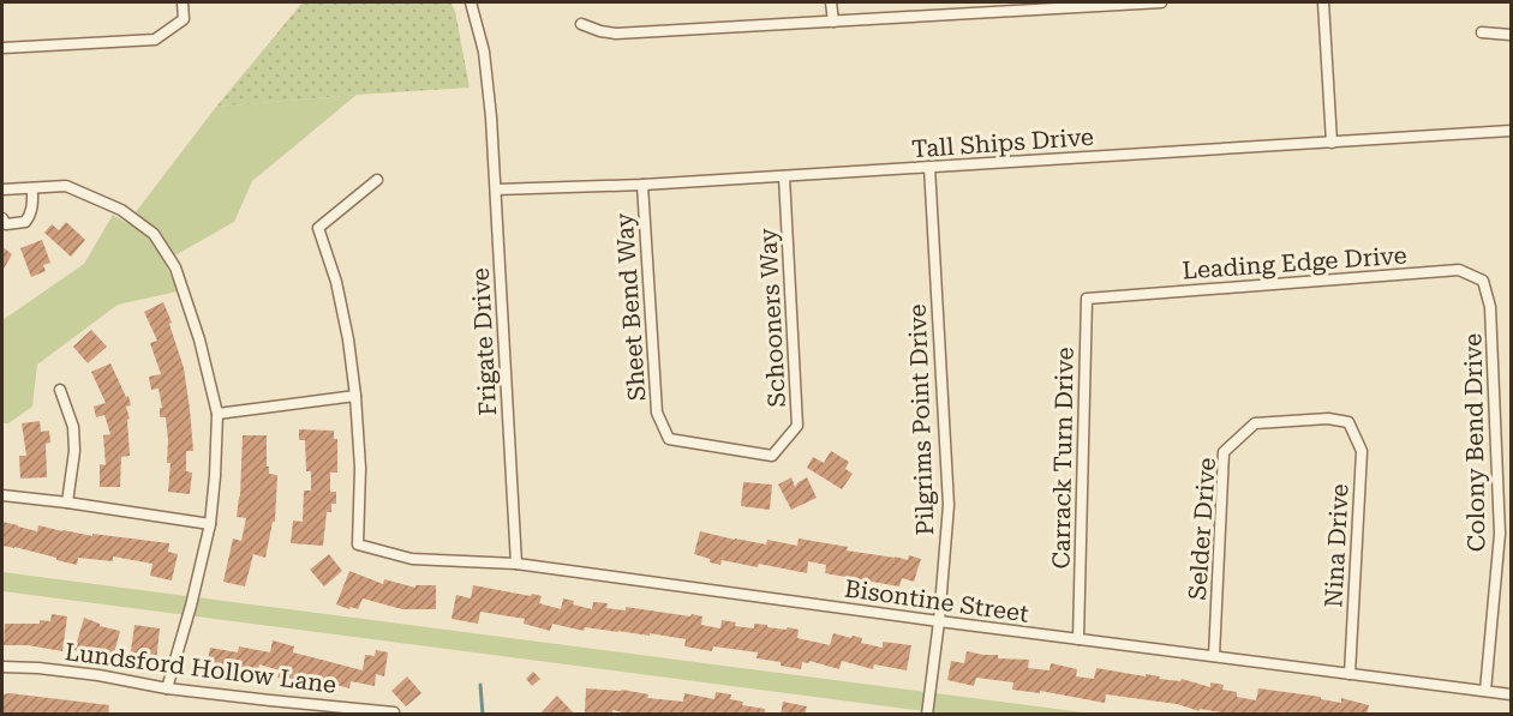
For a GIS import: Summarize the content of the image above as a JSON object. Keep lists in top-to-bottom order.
{
  "streets": {
    "street": [
      "Tall Ships Drive",
      "Leading Edge Drive",
      "Sheet Bend Way",
      "Schooners Way",
      "Frigate Drive",
      "Pilgrims Point Drive",
      "Colony Bend Drive",
      "Carrack Turn Drive",
      "Selder Drive",
      "Nina Drive",
      "Bisontine Street",
      "Lundsford Hollow Lane"
    ]
  },
  "crossings": [
    ["Tall Ships Drive", "Sheet Bend Way"],
    ["Tall Ships Drive", "Schooners Way"],
    ["Tall Ships Drive", "Frigate Drive"],
    ["Tall Ships Drive", "Pilgrims Point Drive"],
    ["Leading Edge Drive", "Colony Bend Drive"],
    ["Leading Edge Drive", "Carrack Turn Drive"],
    ["Sheet Bend Way", "Schooners Way"],
    ["Frigate Drive", "Bisontine Street"],
    ["Pilgrims Point Drive", "Bisontine Street"],
    ["Colony Bend Drive", "Bisontine Street"],
    ["Carrack Turn Drive", "Bisontine Street"],
    ["Selder Drive", "Nina Drive"],
    ["Selder Drive", "Bisontine Street"],
    ["Nina Drive", "Bisontine Street"]
  ]
}
